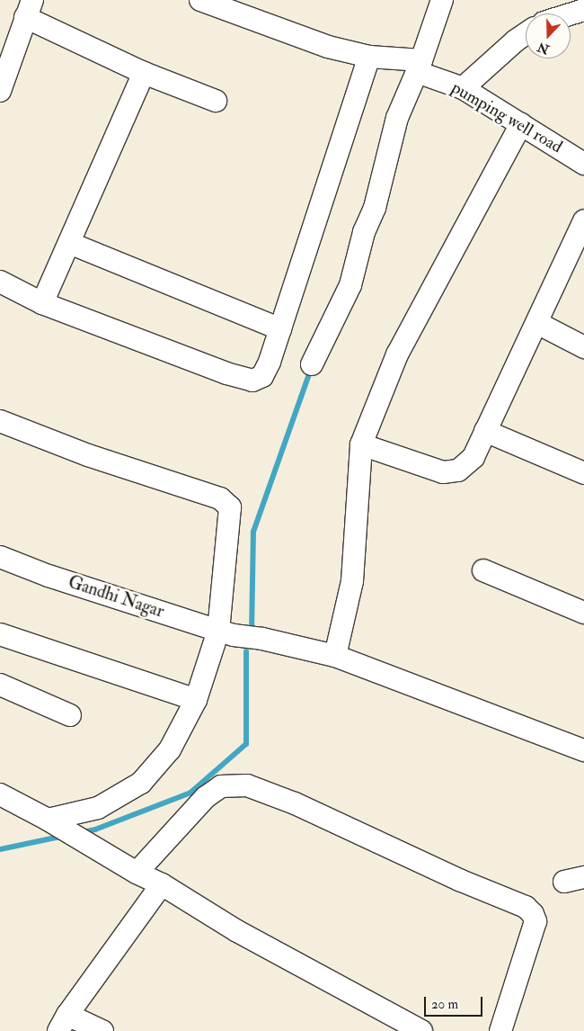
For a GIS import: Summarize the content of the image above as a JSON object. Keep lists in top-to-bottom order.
{
  "streets": {
    "street": ["pumping well road", "Gandhi Nagar"]
  },
  "scale_bar": "20 m",
  "north": "bottom"
}
